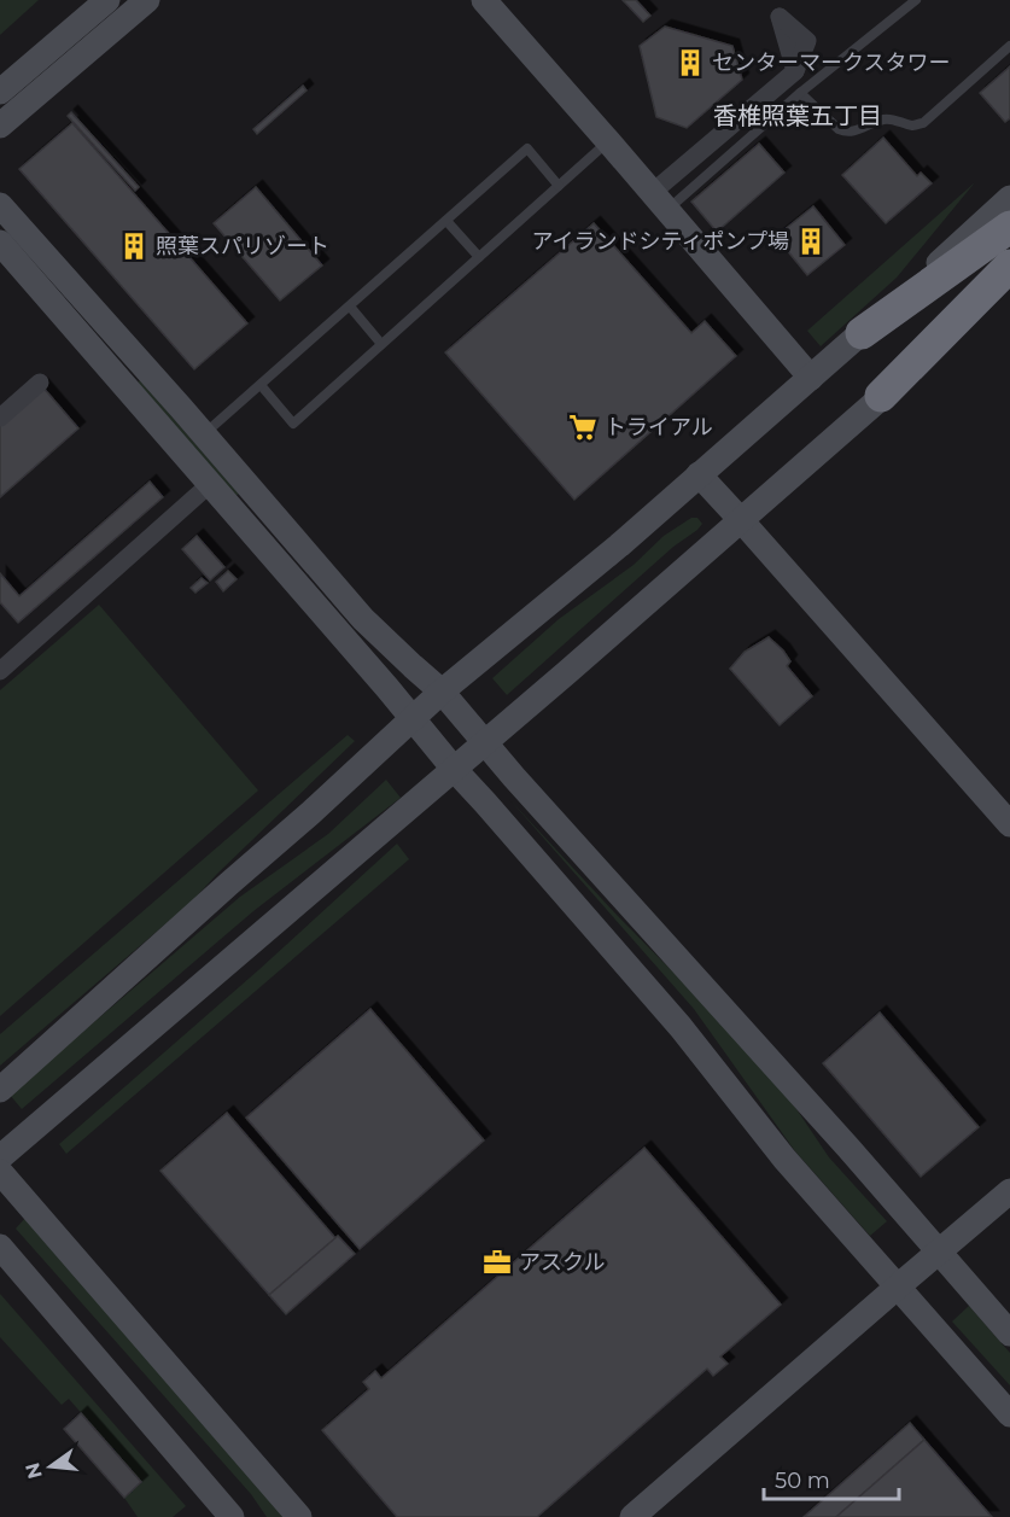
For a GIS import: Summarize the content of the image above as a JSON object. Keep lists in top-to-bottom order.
{
  "districts": ["香椎照葉五丁目"],
  "places": {
    "building": ["センターマークスタワー", "アイランドシティポンプ場", "照葉スパリゾート"],
    "supermarket": ["トライアル"],
    "office": ["アスクル"]
  },
  "scale_bar": "50 m",
  "north": "left"
}
